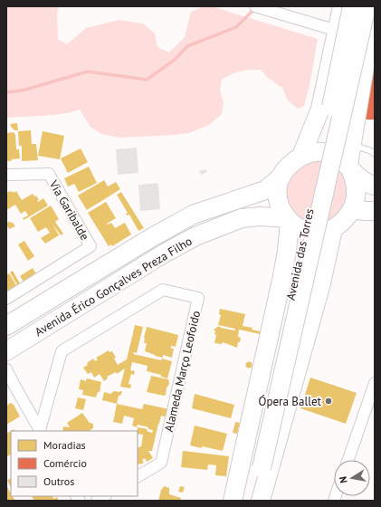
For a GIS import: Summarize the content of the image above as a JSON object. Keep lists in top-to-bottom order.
{
  "streets": {
    "main road": ["Avenida das Torres", "Avenida Érico Gonçalves Preza Filho"],
    "street": ["Via Garibalde", "Alameda Março Leofoido"]
  },
  "places": ["Ópera Ballet"],
  "legend": ["Moradias", "Comércio", "Outros"],
  "north": "left"
}
